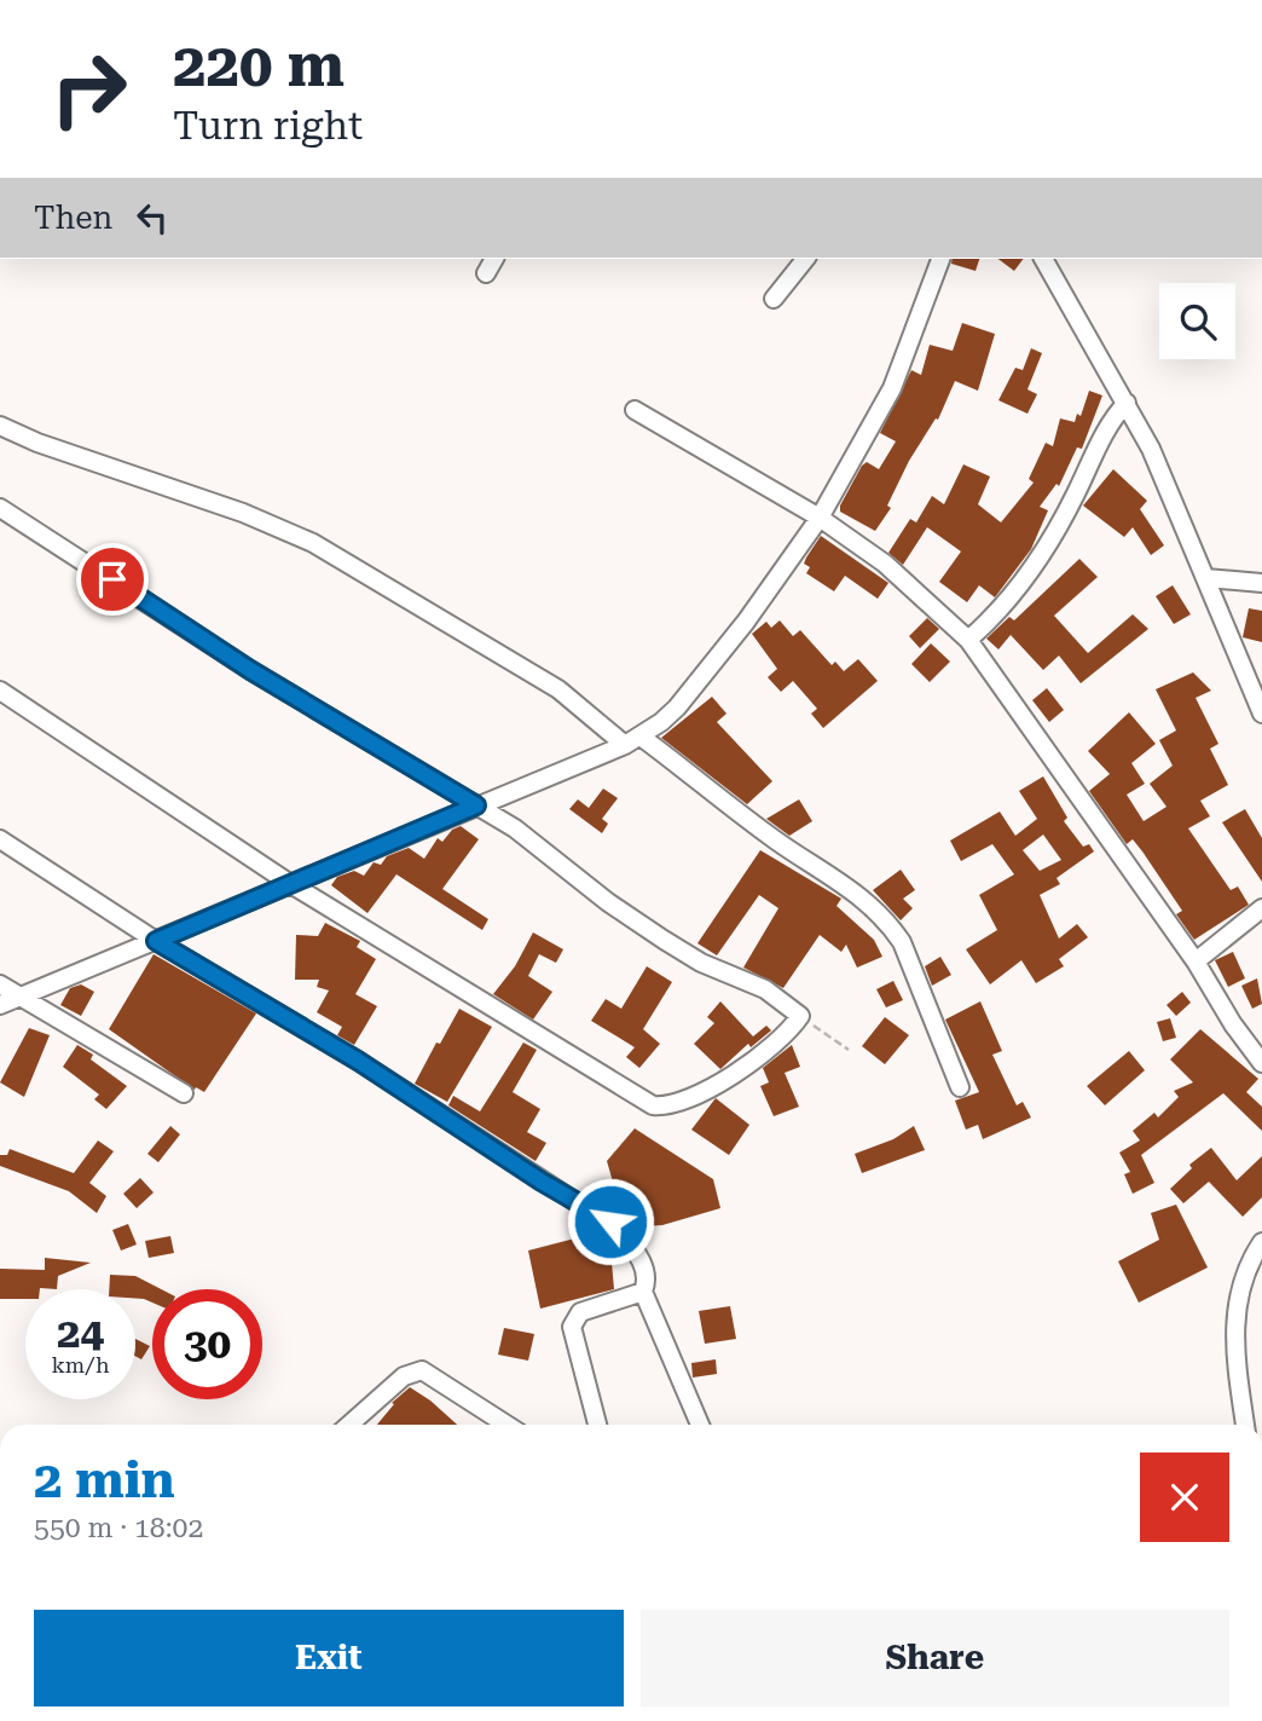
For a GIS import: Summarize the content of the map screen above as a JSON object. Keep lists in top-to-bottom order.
{
  "page": {
    "turn": ["220 m", "Turn right"],
    "then": "Then",
    "speed": "24 km/h",
    "limit": "30",
    "heading": ["2 min", "550 m · 18:02"],
    "buttons": ["Exit", "Share"]
  }
}
